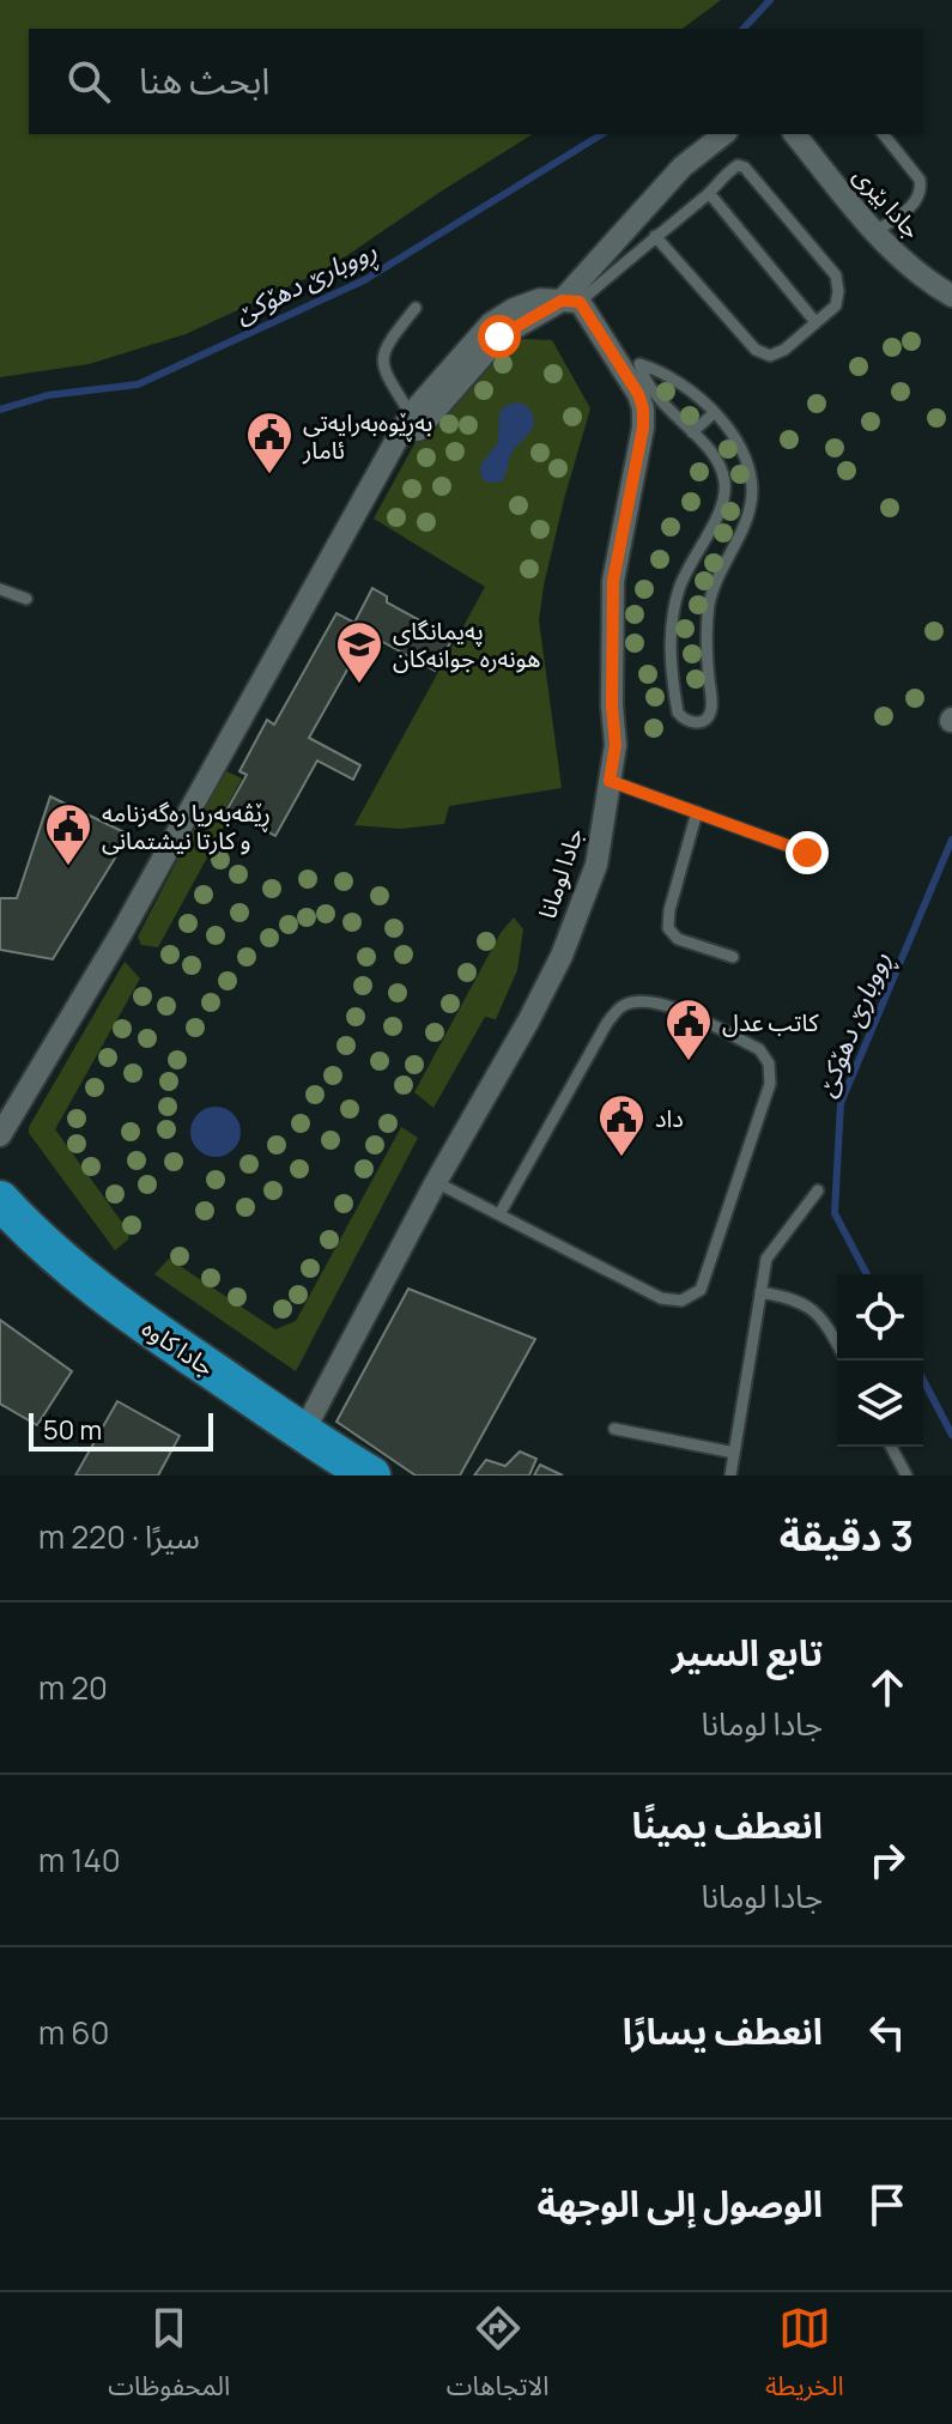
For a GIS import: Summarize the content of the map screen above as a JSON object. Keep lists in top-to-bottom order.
{
  "streets": {
    "highway": ["جادا کاوه"],
    "street": ["جادا بێری", "جادا لومانا"]
  },
  "crossings": [
    ["جادا لومانا", "جادا کاوه"]
  ],
  "water": ["ڕووبارێ دهۆكێ"],
  "places": {
    "public building": [
      "بەڕێوەبەرایەتی ئامار",
      "ڕێڤەبەریا رەگەزنامە و کارتا نیشتمانی",
      "كاتب عدل",
      "داد"
    ],
    "school or university": ["پەیمانگای هونەرە جوانەکان"]
  },
  "scale_bar": "50 m",
  "page": {
    "search": "ابحث هنا",
    "scale": "50 m",
    "heading": ["3 دقيقة", "سيرًا · 220 m"],
    "list": [
      ["تابع السير", "جادا لومانا", "20 m"],
      ["انعطف يمينًا", "جادا لومانا", "140 m"],
      ["انعطف يسارًا", "60 m"],
      "الوصول إلى الوجهة"
    ],
    "nav": ["الخريطة", "الاتجاهات", "المحفوظات"]
  }
}
